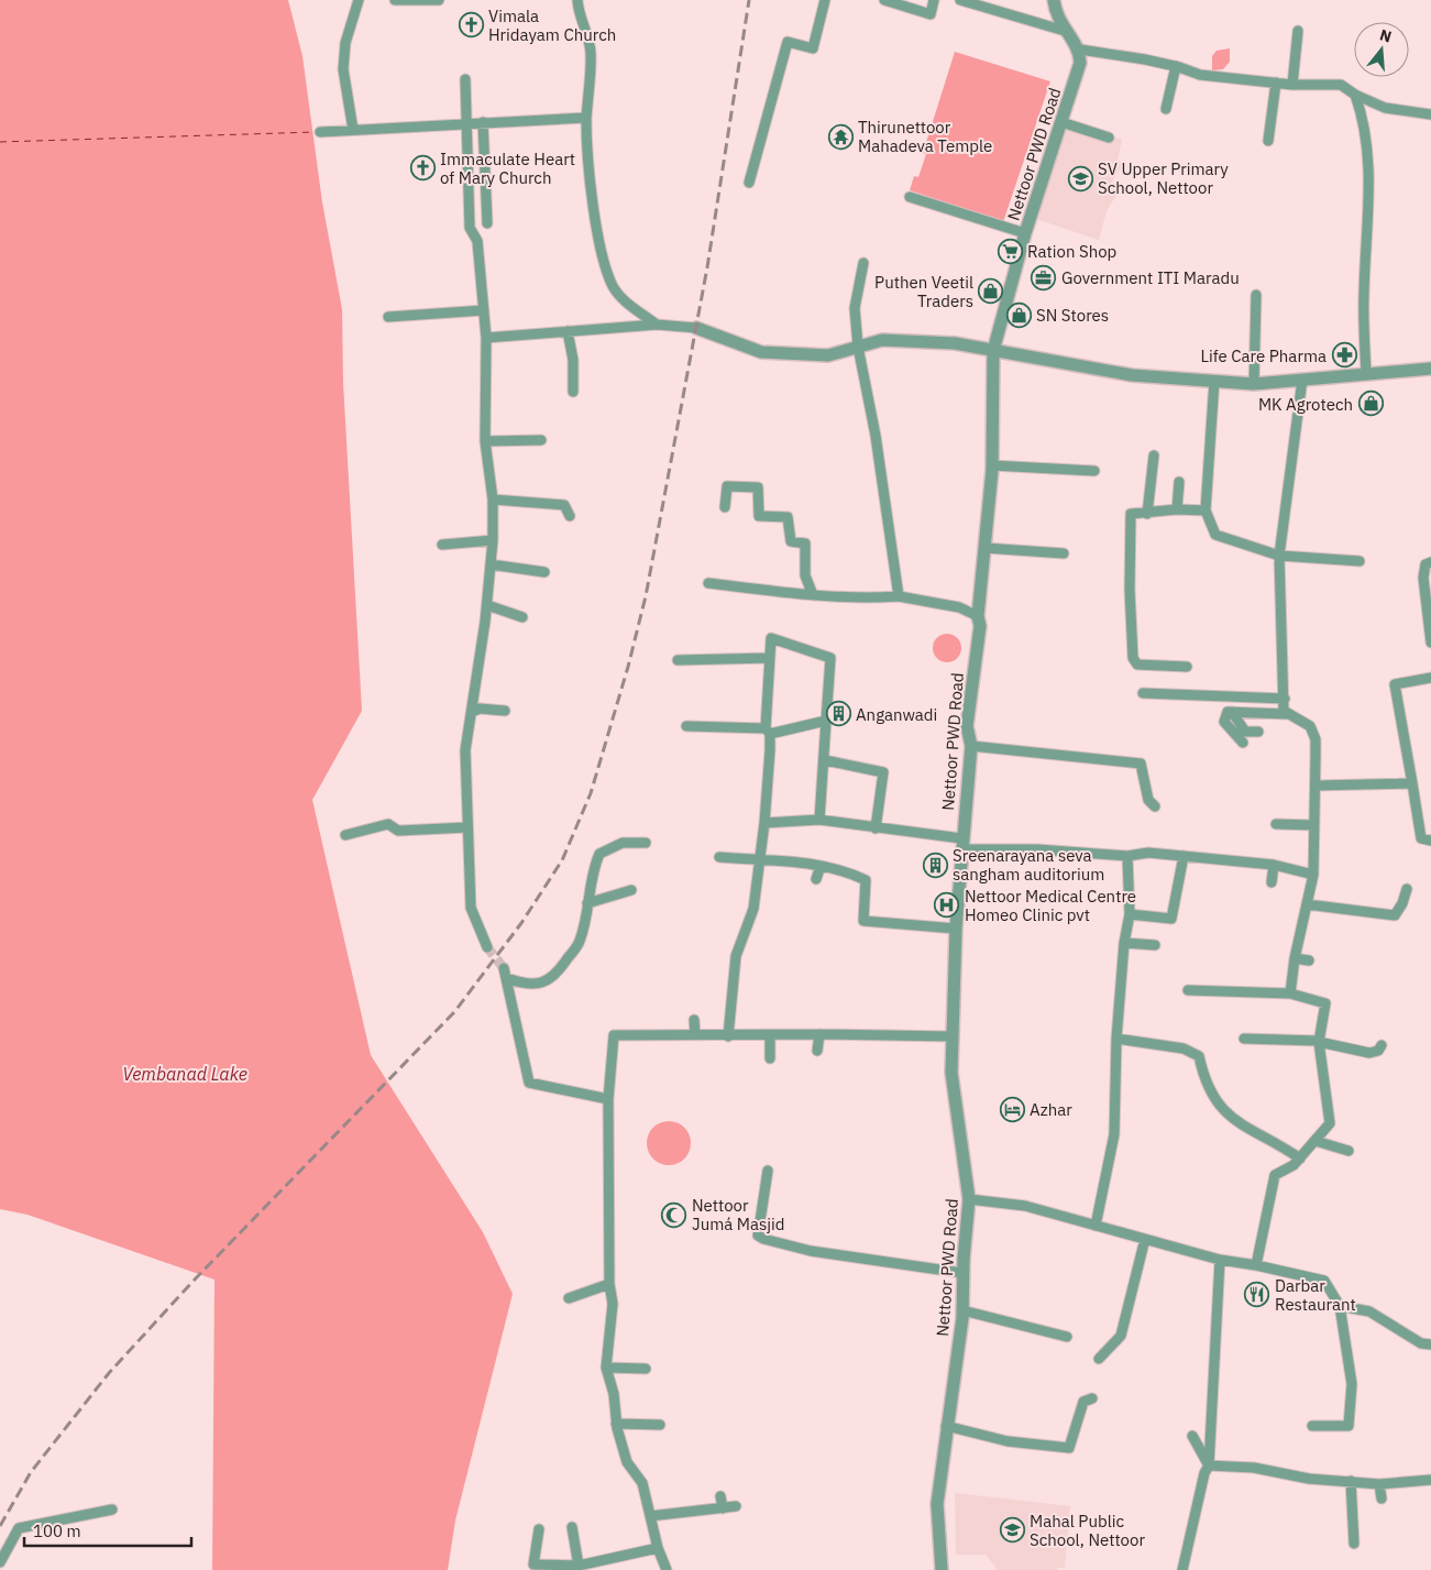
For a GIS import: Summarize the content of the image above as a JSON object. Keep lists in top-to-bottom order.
{
  "streets": {
    "street": ["Nettoor PWD Road"]
  },
  "water": ["Vembanad Lake"],
  "places": {
    "church": ["Vimala Hridayam Church", "Immaculate Heart of Mary Church"],
    "temple": ["Thirunettoor Mahadeva Temple"],
    "school or university": ["SV Upper Primary School, Nettoor", "Mahal Public School, Nettoor"],
    "supermarket": ["Ration Shop"],
    "office": ["Government ITI Maradu"],
    "shop": ["Puthen Veetil Traders", "SN Stores", "MK Agrotech"],
    "pharmacy": ["Life Care Pharma"],
    "building": ["Anganwadi", "Sreenarayana seva sangham auditorium"],
    "hospital": ["Nettoor Medical Centre Homeo Clinic pvt"],
    "hotel": ["Azhar"],
    "mosque": ["Nettoor Jumá Masjid"],
    "restaurant": ["Darbar Restaurant"]
  },
  "scale_bar": "100 m",
  "north": "top"
}
